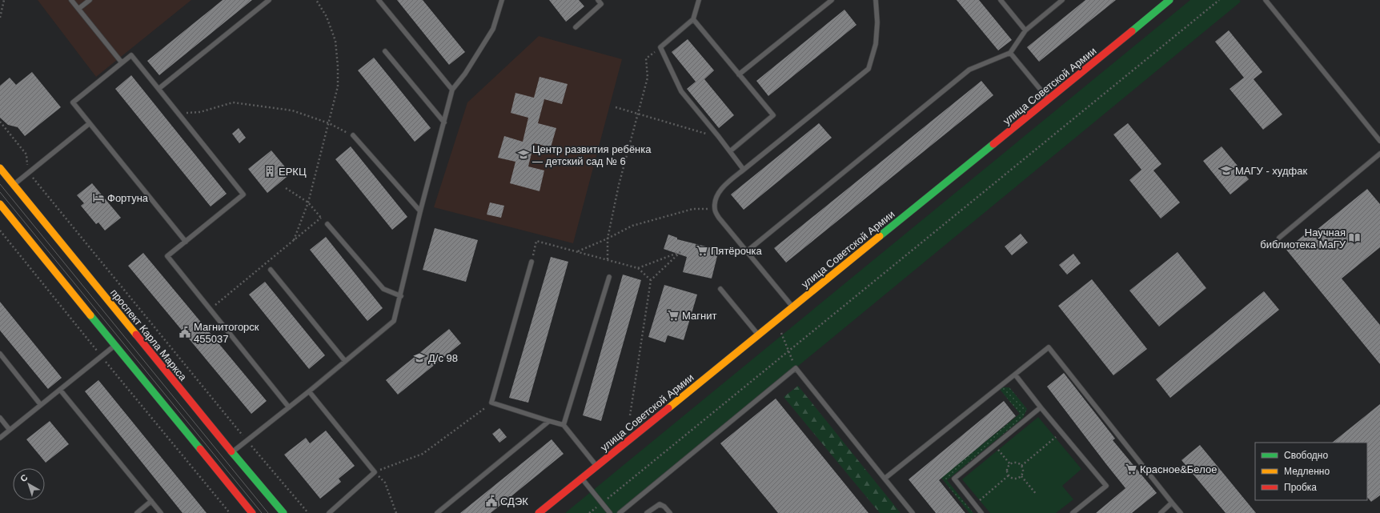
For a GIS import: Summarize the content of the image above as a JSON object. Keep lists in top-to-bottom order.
{
  "streets": {
    "main road": ["улица Советской Армии", "проспект Карла Маркса"]
  },
  "places": {
    "school or university": ["Центр развития ребёнка — детский сад № 6", "МАГУ - худфак", "Д/с 98"],
    "building": ["ЕРКЦ"],
    "hotel": ["Фортуна"],
    "library": ["Научная библиотека МаГУ"],
    "supermarket": ["Пятёрочка", "Магнит", "Красное&Белое"],
    "public building": ["Магнитогорск 455037", "СДЭК"]
  },
  "legend": ["Свободно", "Медленно", "Пробка"],
  "north": "top left"
}
